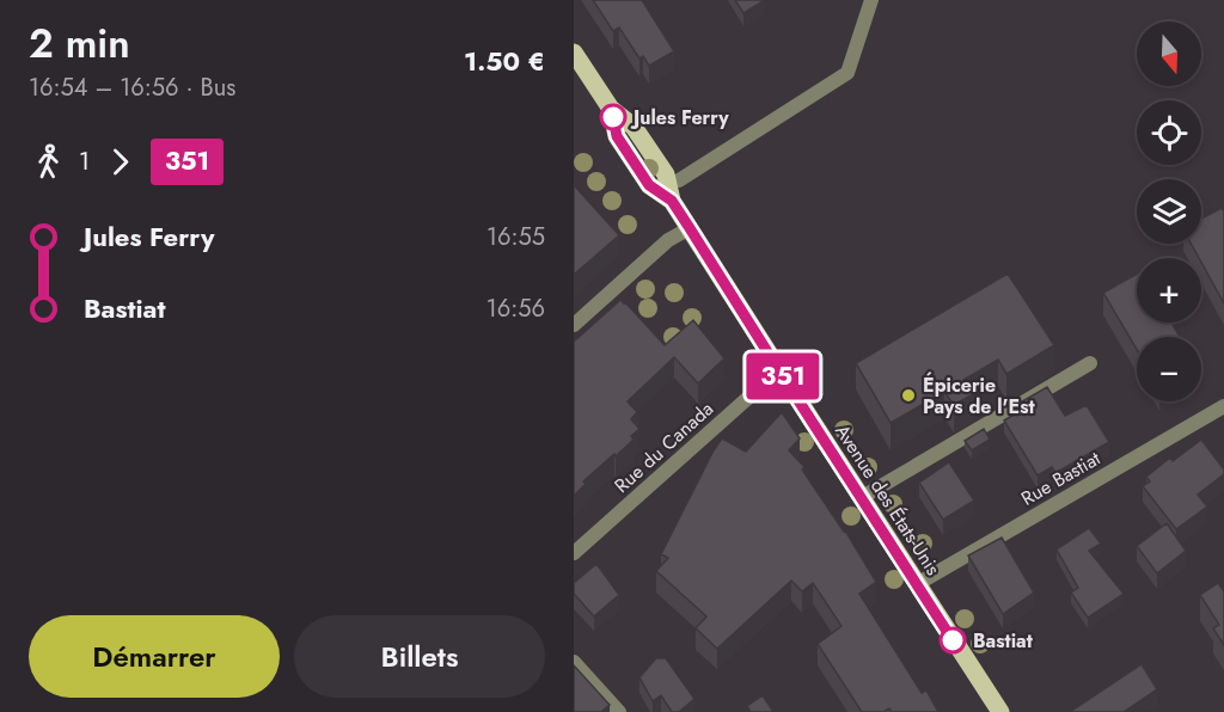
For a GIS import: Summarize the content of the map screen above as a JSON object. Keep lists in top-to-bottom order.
{
  "streets": {
    "main road": ["Avenue des États-Unis"],
    "street": ["Rue du Canada", "Rue Bastiat"]
  },
  "crossings": [
    ["Rue du Canada", "Avenue des États-Unis"],
    ["Rue Bastiat", "Avenue des États-Unis"]
  ],
  "places": ["Jules Ferry", "Épicerie Pays de l'Est", "Bastiat"],
  "lines": ["bus line 351"],
  "north": "bottom",
  "page": {
    "heading": ["2 min", "16:54 – 16:56 · Bus", "1.50 €"],
    "on_map": "351",
    "map_buttons": ["+", "−"],
    "legs": ["1", "351"],
    "list": [
      {
        "name": "Jules Ferry",
        "value": "16:55"
      },
      {
        "name": "Bastiat",
        "value": "16:56"
      }
    ],
    "buttons": ["Démarrer", "Billets"]
  }
}
